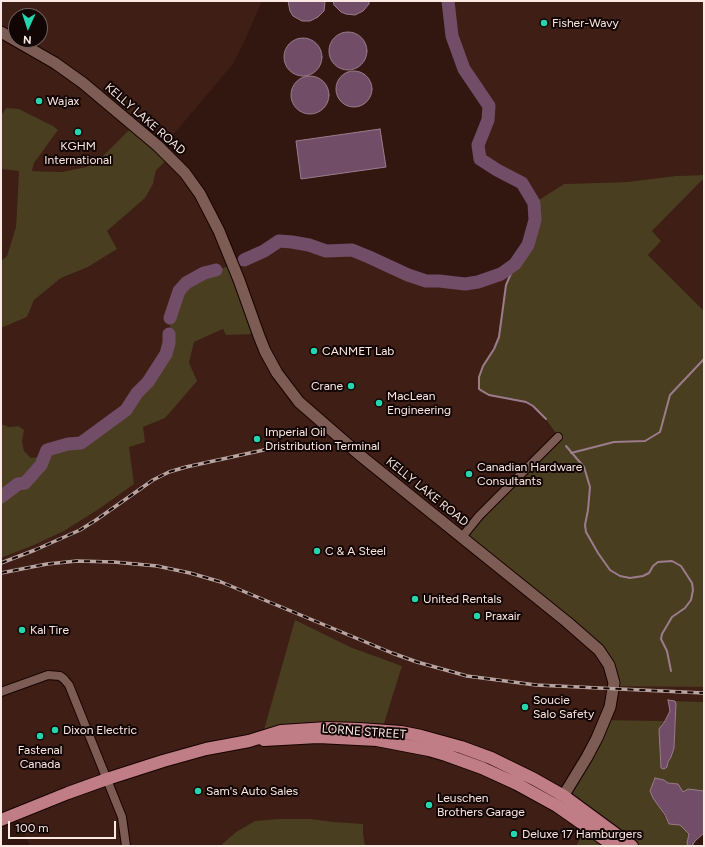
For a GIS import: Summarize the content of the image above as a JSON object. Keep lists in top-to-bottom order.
{
  "streets": {
    "main road": ["LORNE STREET"],
    "street": ["KELLY LAKE ROAD"]
  },
  "crossings": [
    ["KELLY LAKE ROAD", "LORNE STREET"]
  ],
  "places": [
    "Fisher-Wavy",
    "Wajax",
    "KGHM International",
    "CANMET Lab",
    "Crane",
    "MacLean Engineering",
    "Imperial Oil Dristribution Terminal",
    "Canadian Hardware Consultants",
    "C & A Steel",
    "United Rentals",
    "Praxair",
    "Kal Tire",
    "Soucie Salo Safety",
    "Dixon Electric",
    "Fastenal Canada",
    "Sam's Auto Sales",
    "Leuschen Brothers Garage",
    "Deluxe 17 Hamburgers"
  ],
  "scale_bar": "100 m",
  "north": "bottom"
}
